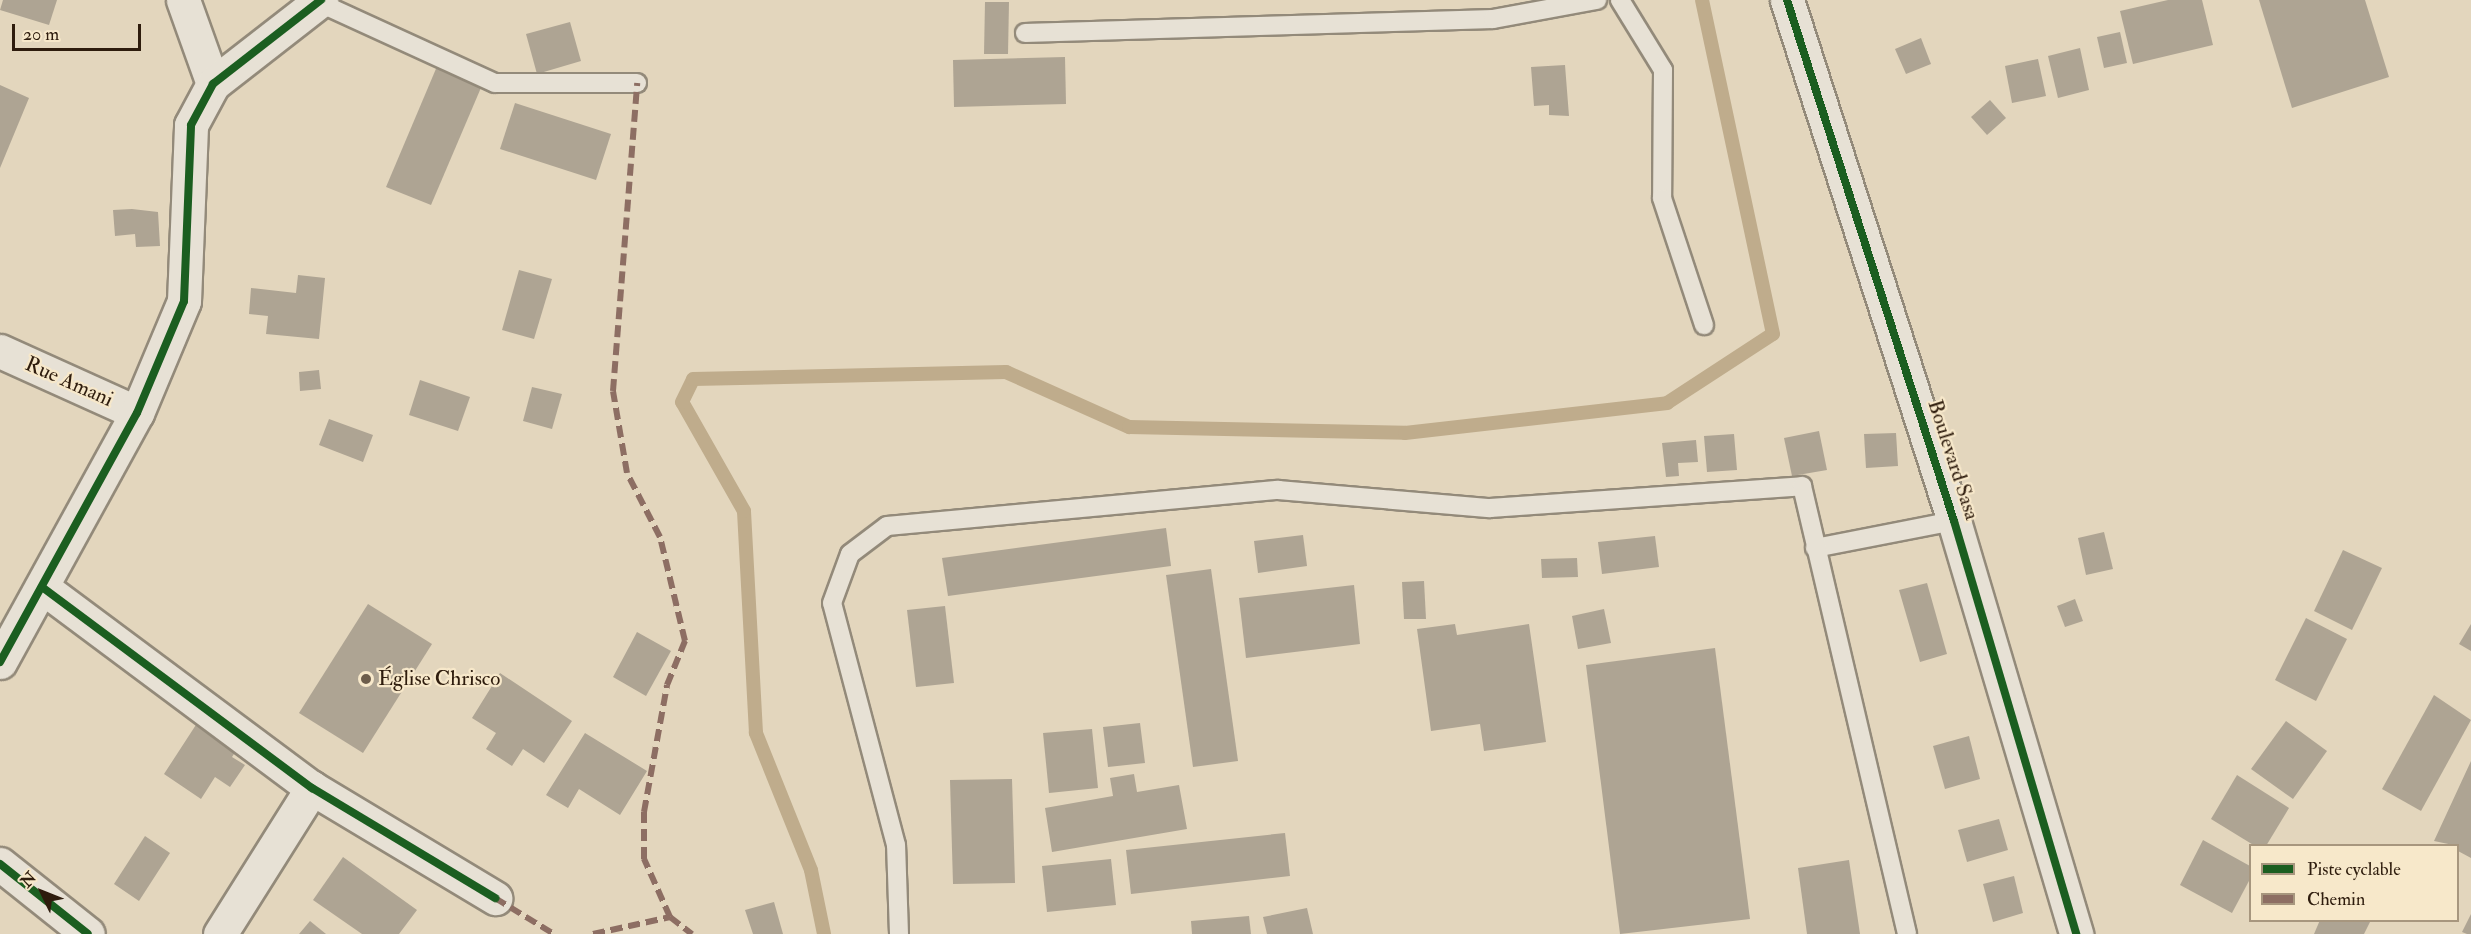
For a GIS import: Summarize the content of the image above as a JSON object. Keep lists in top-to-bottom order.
{
  "streets": {
    "street": ["Rue Amani", "Boulevard Sasa"]
  },
  "places": ["Église Chrisco"],
  "legend": ["Piste cyclable", "Chemin"],
  "scale_bar": "20 m",
  "north": "top left"
}
